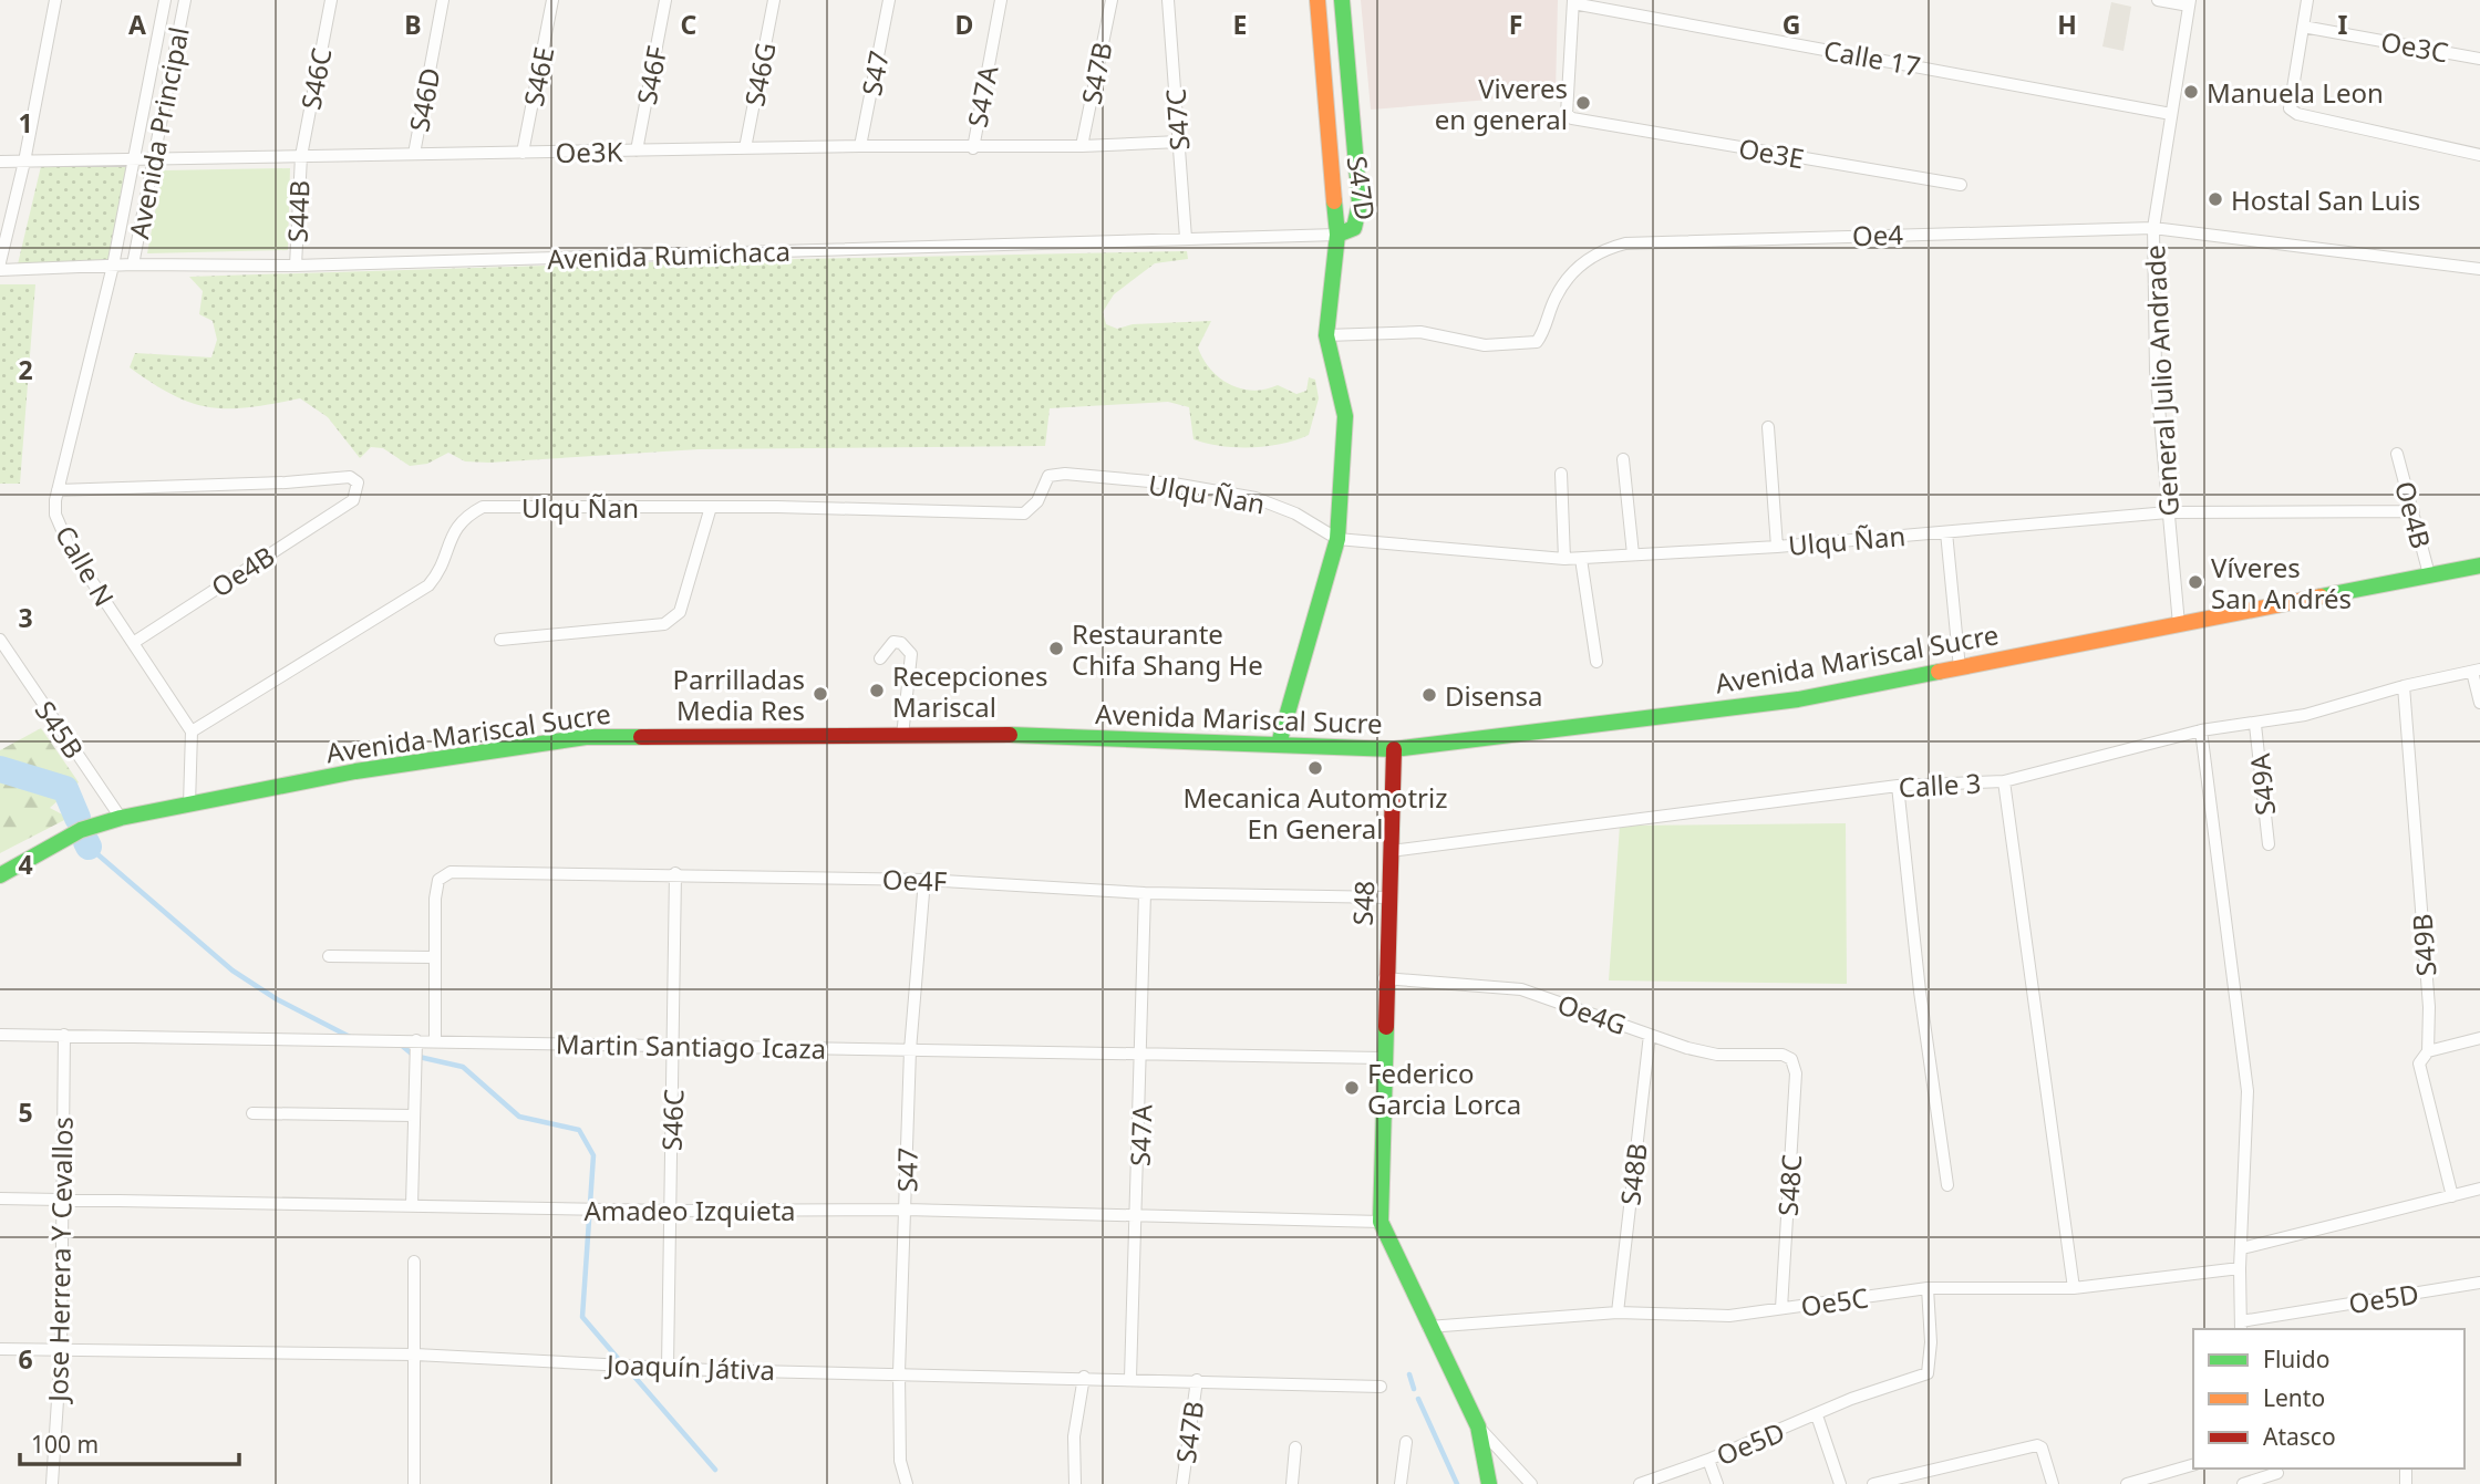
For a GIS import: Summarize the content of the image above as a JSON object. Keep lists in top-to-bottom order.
{
  "streets": {
    "main road": ["S47D", "Avenida Mariscal Sucre", "S48"],
    "street": [
      "Oe3C",
      "Calle 17",
      "S47",
      "S47B",
      "S46G",
      "S46F",
      "S46E",
      "S46C",
      "S47A",
      "S46D",
      "S47C",
      "Avenida Principal",
      "Oe3K",
      "Oe3E",
      "S44B",
      "Oe4",
      "Avenida Rumichaca",
      "General Julio Andrade",
      "Ulqu Ñan",
      "Oe4B",
      "Calle N",
      "S45B",
      "Calle 3",
      "S49A",
      "Oe4F",
      "S49B",
      "Oe4G",
      "Martin Santiago Icaza",
      "S48B",
      "S48C",
      "Amadeo Izquieta",
      "Jose Herrera Y Cevallos",
      "Oe5D",
      "Oe5C",
      "Joaquín Játiva"
    ]
  },
  "crossings": [
    ["Calle 17", "Oe3E"],
    ["Calle 17", "General Julio Andrade"],
    ["S47", "Oe3K"],
    ["S47", "Oe4F"],
    ["S47", "Martin Santiago Icaza"],
    ["S47", "Amadeo Izquieta"],
    ["S47", "Joaquín Játiva"],
    ["S47B", "Oe3K"],
    ["S47B", "Joaquín Játiva"],
    ["S46G", "Oe3K"],
    ["S46F", "Oe3K"],
    ["S46E", "Oe3K"],
    ["S46C", "Oe3K"],
    ["S46C", "S44B"],
    ["S46C", "Oe4F"],
    ["S46C", "Martin Santiago Icaza"],
    ["S46C", "Amadeo Izquieta"],
    ["S46C", "Joaquín Játiva"],
    ["S47A", "Oe3K"],
    ["S47A", "Oe4F"],
    ["S47A", "Martin Santiago Icaza"],
    ["S47A", "Amadeo Izquieta"],
    ["S47A", "Joaquín Játiva"],
    ["S46D", "Oe3K"],
    ["S47C", "Oe3K"],
    ["S47C", "Avenida Rumichaca"],
    ["Avenida Principal", "Oe3K"],
    ["Avenida Principal", "Avenida Rumichaca"],
    ["Avenida Principal", "Calle N"],
    ["Oe3K", "S44B"],
    ["S47D", "Avenida Rumichaca"],
    ["S44B", "Avenida Rumichaca"],
    ["Oe4", "General Julio Andrade"],
    ["Avenida Rumichaca", "Calle N"],
    ["General Julio Andrade", "Ulqu Ñan"],
    ["General Julio Andrade", "Avenida Mariscal Sucre"],
    ["Ulqu Ñan", "Oe4B"],
    ["Ulqu Ñan", "Calle N"],
    ["Oe4B", "Calle N"],
    ["Oe4B", "Avenida Mariscal Sucre"],
    ["Avenida Mariscal Sucre", "S45B"],
    ["Avenida Mariscal Sucre", "S48"],
    ["Calle 3", "S49A"],
    ["Calle 3", "S48"],
    ["Calle 3", "S49B"],
    ["Oe4F", "S48"],
    ["S48", "Oe4G"],
    ["S48", "Martin Santiago Icaza"],
    ["S48", "Amadeo Izquieta"],
    ["Oe4G", "S48B"],
    ["Oe4G", "S48C"],
    ["Martin Santiago Icaza", "Jose Herrera Y Cevallos"],
    ["S48B", "Oe5C"],
    ["S48C", "Oe5C"],
    ["Amadeo Izquieta", "Jose Herrera Y Cevallos"],
    ["Jose Herrera Y Cevallos", "Joaquín Játiva"],
    ["Oe5D", "Oe5C"]
  ],
  "places": [
    "Manuela Leon",
    "Viveres en general",
    "Hostal San Luis",
    "Víveres San Andrés",
    "Restaurante Chifa Shang He",
    "Recepciones Mariscal",
    "Parrilladas Media Res",
    "Disensa",
    "Mecanica Automotriz En General",
    "Federico Garcia Lorca"
  ],
  "legend": ["Fluido", "Lento", "Atasco"],
  "scale_bar": "100 m",
  "grid": {
    "columns": [
      "A",
      "B",
      "C",
      "D",
      "E",
      "F",
      "G",
      "H",
      "I"
    ],
    "rows": [
      "1",
      "2",
      "3",
      "4",
      "5",
      "6"
    ]
  }
}
